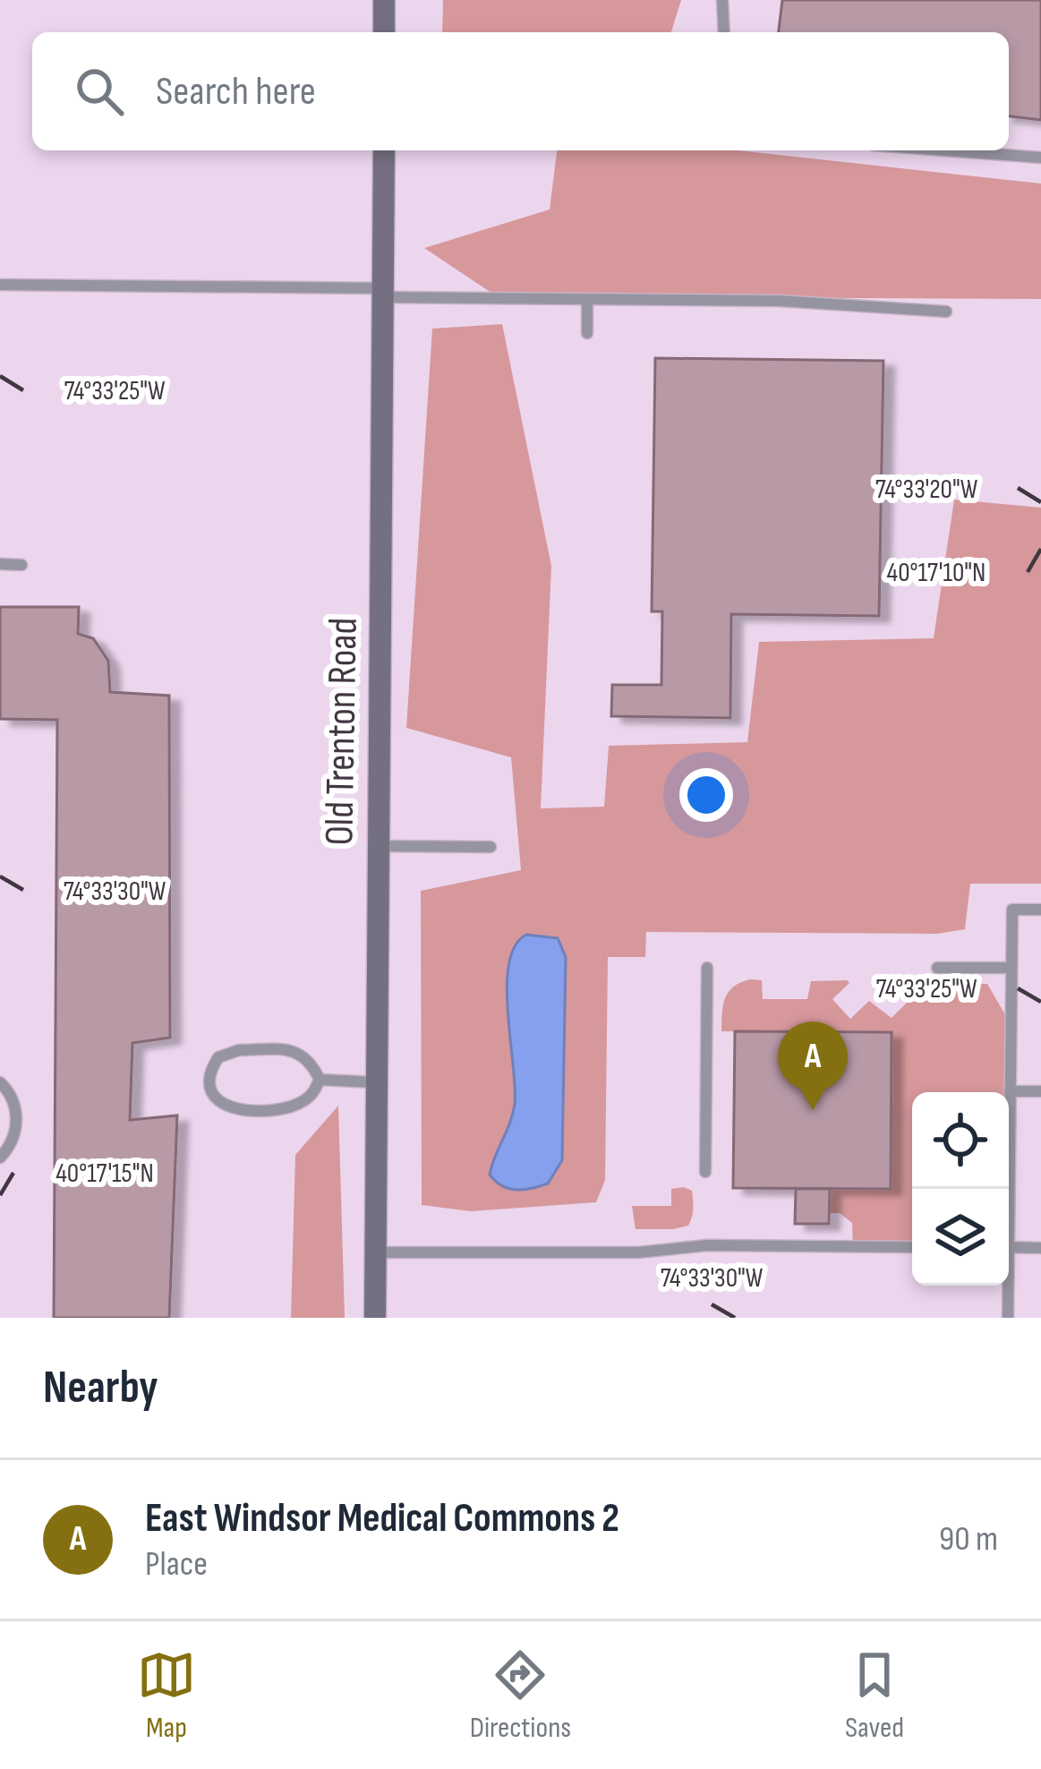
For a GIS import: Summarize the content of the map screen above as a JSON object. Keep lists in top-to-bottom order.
{
  "streets": {
    "main road": ["Old Trenton Road"]
  },
  "page": {
    "search": "Search here",
    "pins": "A",
    "heading": "Nearby",
    "list": [
      {
        "mark": "A",
        "name": "East Windsor Medical Commons 2",
        "note": "Place",
        "value": "90 m"
      }
    ],
    "nav": ["Map", "Directions", "Saved"]
  },
  "coordinates": [
    "74°33'25\"W",
    "74°33'20\"W",
    "40°17'10\"N",
    "74°33'30\"W",
    "40°17'15\"N"
  ]
}
